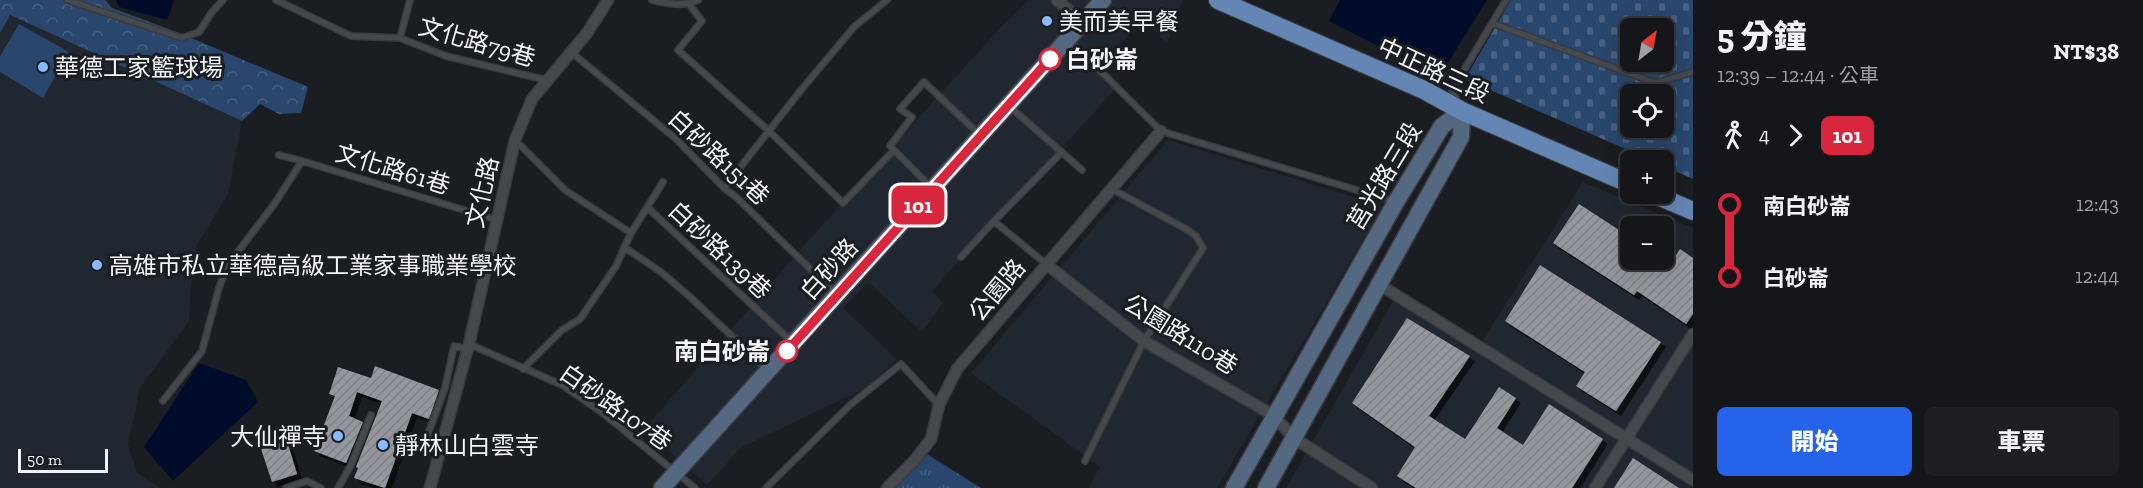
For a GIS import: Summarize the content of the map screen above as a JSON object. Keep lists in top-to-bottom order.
{
  "streets": {
    "main road": ["中正路三段"],
    "street": [
      "莒光路三段",
      "文化路",
      "白砂路",
      "公園路",
      "公園路110巷"
    ],
    "lane": [
      "文化路79巷",
      "白砂路151巷",
      "文化路61巷",
      "白砂路139巷",
      "白砂路107巷"
    ]
  },
  "crossings": [
    ["文化路79巷", "文化路"],
    ["中正路三段", "莒光路三段"],
    ["白砂路151巷", "文化路"],
    ["白砂路151巷", "白砂路"],
    ["文化路61巷", "文化路"],
    ["莒光路三段", "公園路110巷"],
    ["文化路", "白砂路107巷"],
    ["白砂路139巷", "白砂路"],
    ["白砂路", "白砂路107巷"],
    ["公園路", "公園路110巷"]
  ],
  "places": [
    "美而美早餐",
    "白砂崙",
    "華德工家籃球場",
    "高雄市私立華德高級工業家事職業學校",
    "南白砂崙",
    "大仙禪寺",
    "靜林山白雲寺"
  ],
  "lines": ["bus line 101"],
  "scale_bar": "50 m",
  "north": "top right",
  "page": {
    "on_map": "101",
    "heading": ["5 分鐘", "12:39 – 12:44 · 公車", "NT$38"],
    "map_buttons": ["+", "−"],
    "legs": ["4", "101"],
    "list": [
      {
        "name": "南白砂崙",
        "value": "12:43"
      },
      {
        "name": "白砂崙",
        "value": "12:44"
      }
    ],
    "buttons": ["開始", "車票"],
    "scale": "50 m"
  }
}
